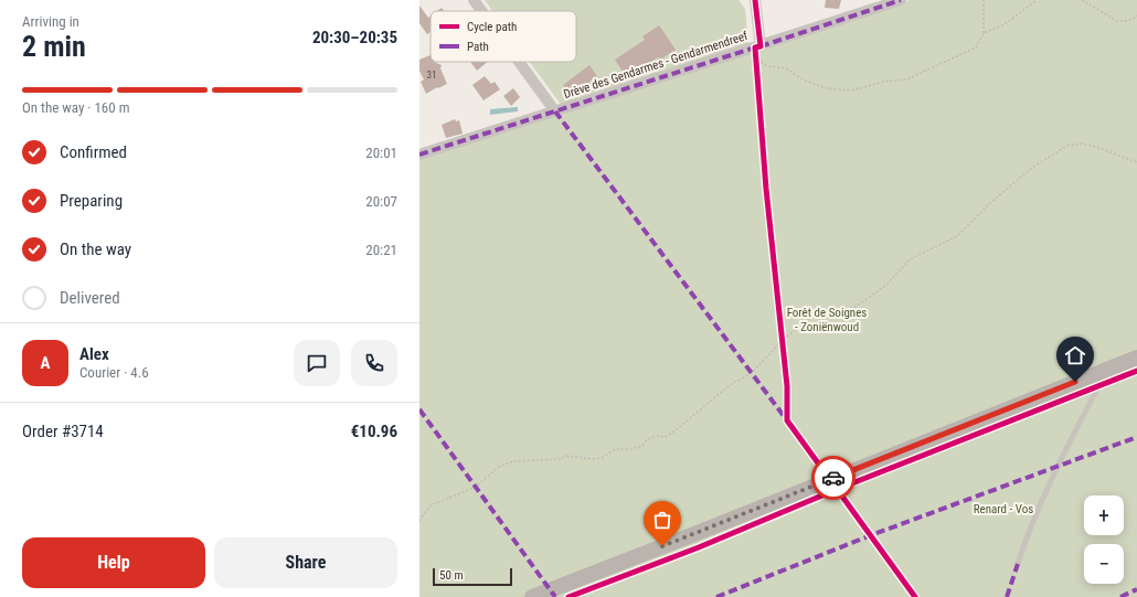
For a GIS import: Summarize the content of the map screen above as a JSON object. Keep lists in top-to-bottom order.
{
  "streets": {
    "street": ["Drève des Gendarmes - Gendarmendreef"]
  },
  "parks": ["Forêt de Soignes - Zoniënwoud", "Renard - Vos"],
  "house_numbers": ["31"],
  "legend": ["Cycle path", "Path"],
  "scale_bar": "50 m",
  "page": {
    "heading": ["2 min", "Arriving in", "20:30–20:35"],
    "panel": [
      "Alex",
      "Courier · 4.6",
      "Order #3714",
      "€10.96"
    ],
    "bar": "On the way · 160 m",
    "list": [
      ["Confirmed", "20:01"],
      ["Preparing", "20:07"],
      ["On the way", "20:21"],
      "Delivered"
    ],
    "round": "A",
    "map_buttons": ["+", "−"],
    "buttons": ["Help", "Share"],
    "scale": "50 m"
  }
}
